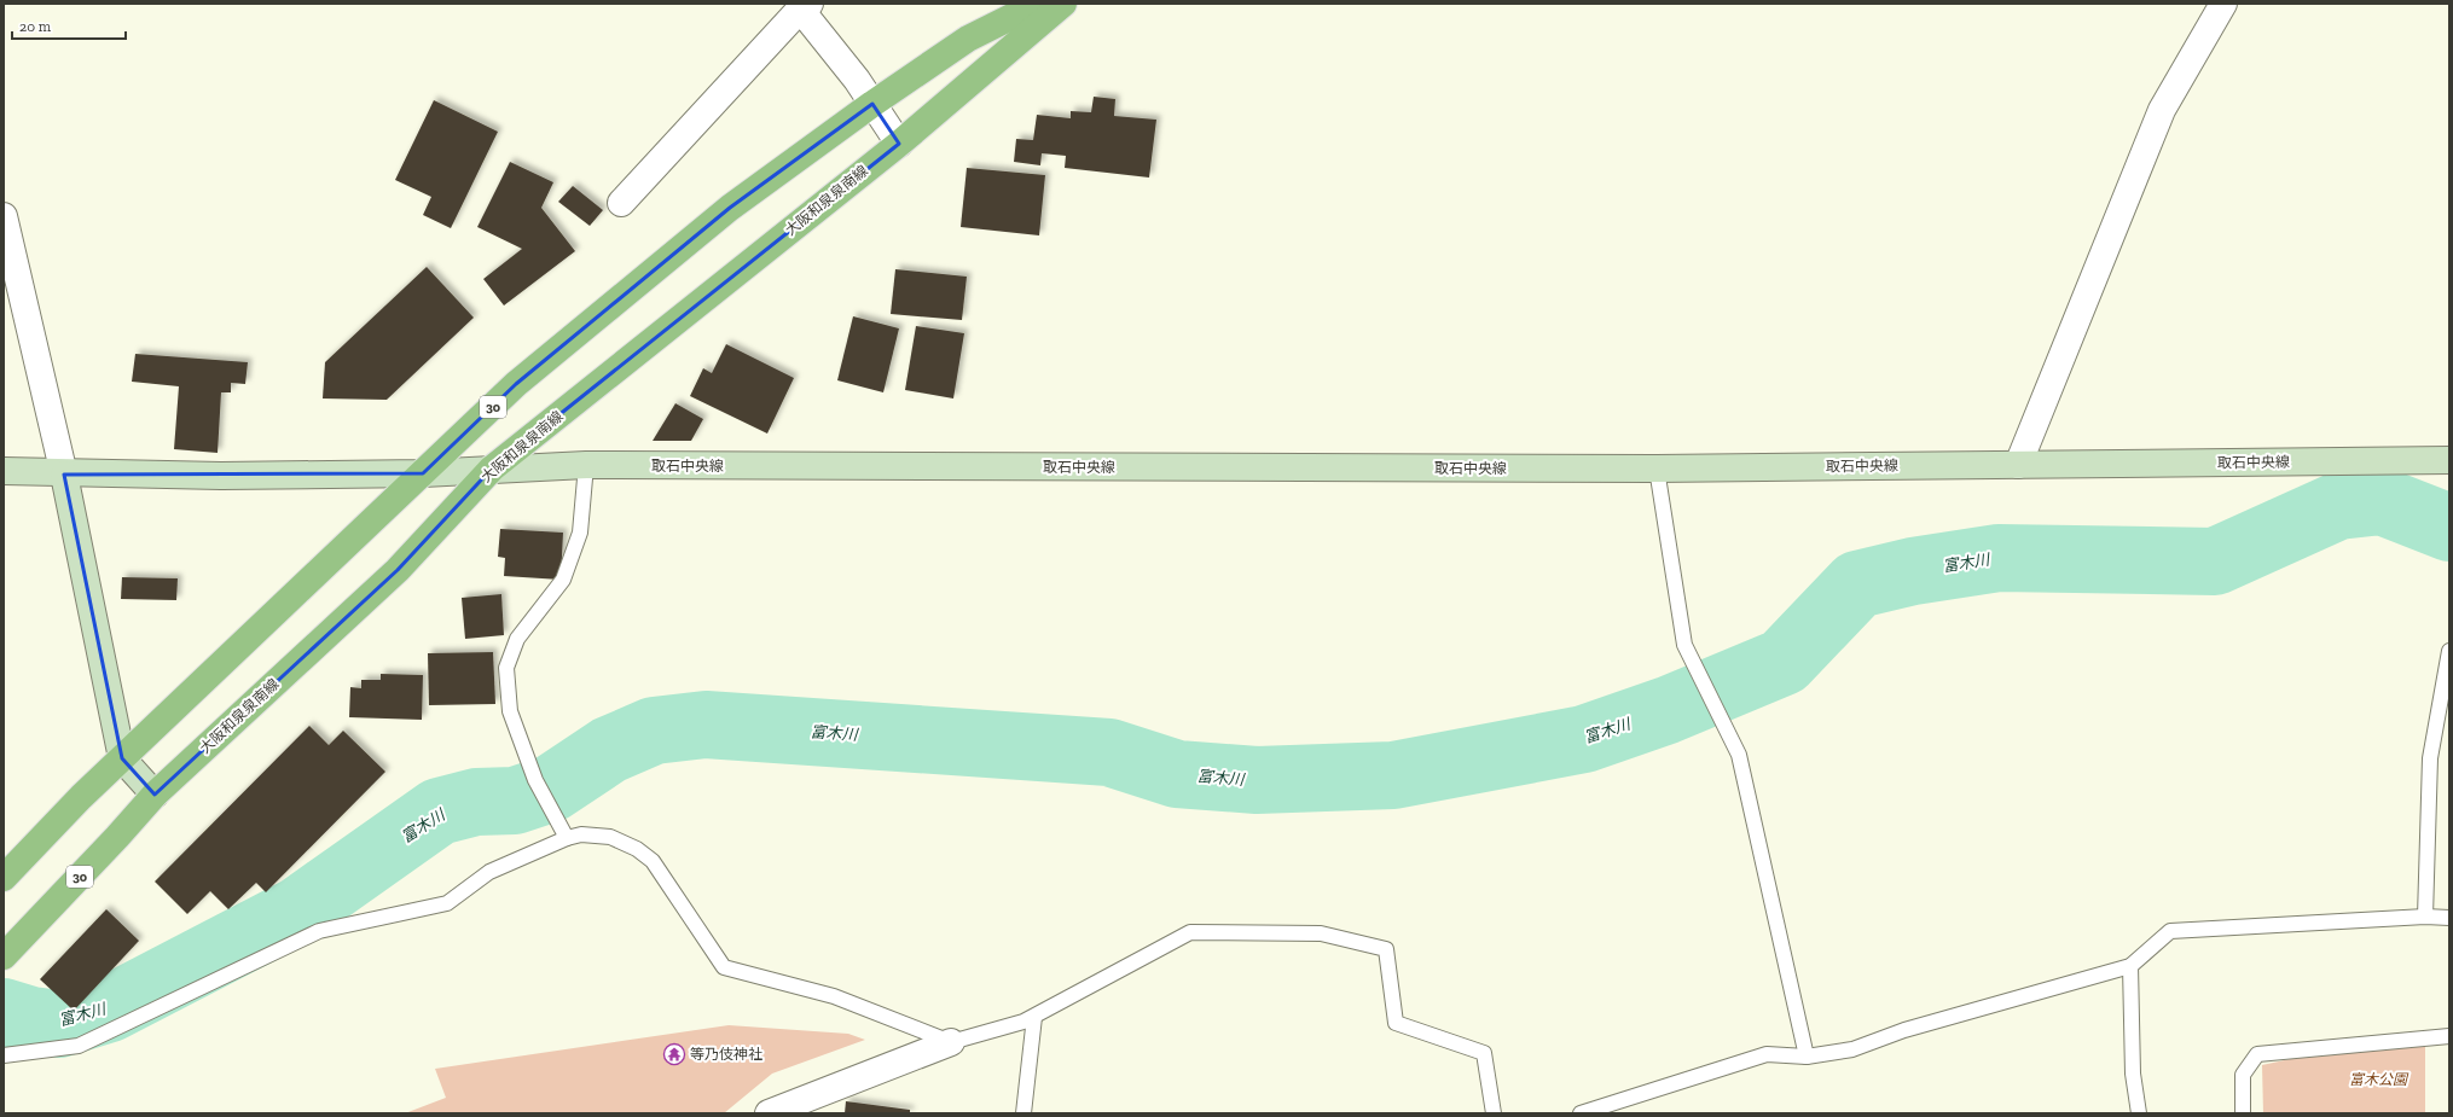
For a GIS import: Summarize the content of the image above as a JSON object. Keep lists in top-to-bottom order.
{
  "streets": {
    "main road": ["大阪和泉泉南線", "30"],
    "street": ["取石中央線"]
  },
  "crossings": [
    ["大阪和泉泉南線", "取石中央線"],
    ["30", "取石中央線"]
  ],
  "water": ["富木川"],
  "parks": ["富木公園"],
  "places": {
    "temple": ["等乃伎神社"]
  },
  "scale_bar": "20 m"
}
